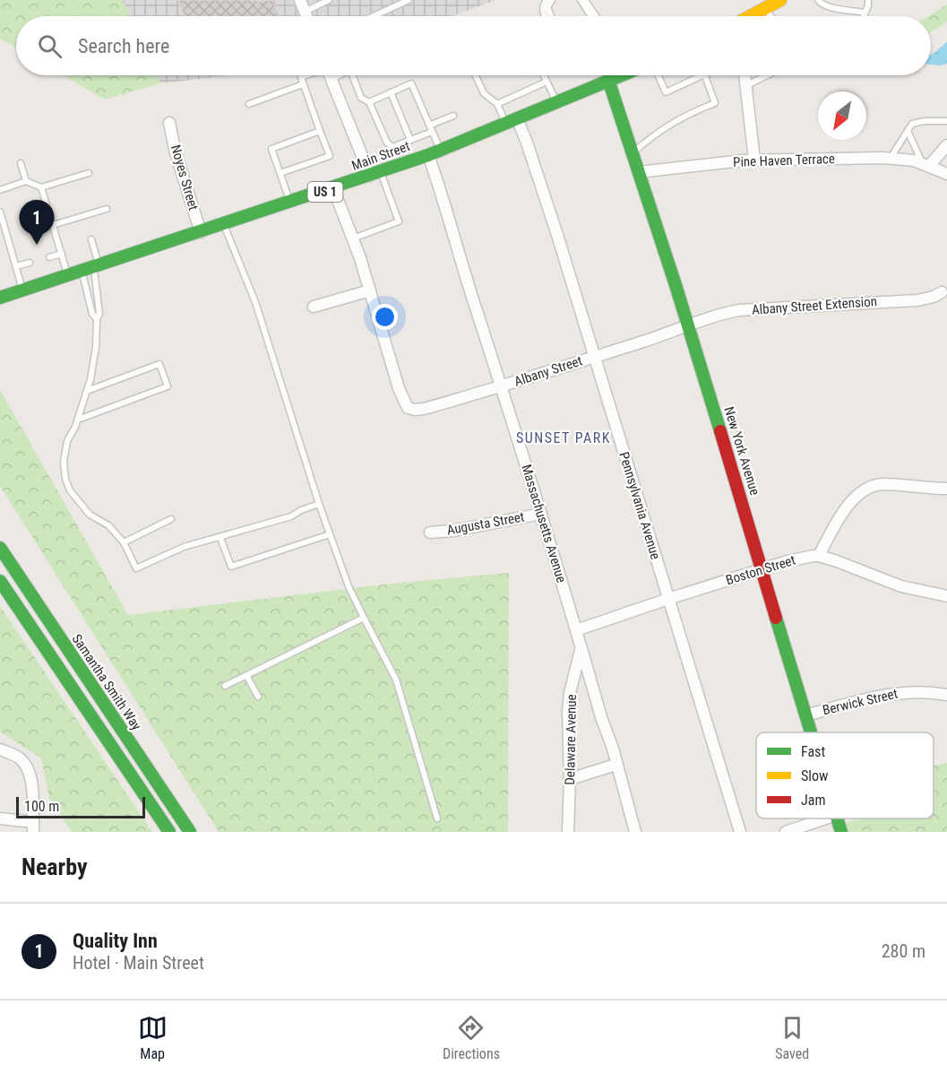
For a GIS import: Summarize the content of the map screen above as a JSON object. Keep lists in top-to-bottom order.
{
  "streets": {
    "main road": [
      "Main Street",
      "US 1",
      "New York Avenue",
      "Samantha Smith Way"
    ],
    "street": [
      "Pine Haven Terrace",
      "Noyes Street",
      "Albany Street Extension",
      "Albany Street",
      "Pennsylvania Avenue",
      "Augusta Street",
      "Massachusetts Avenue",
      "Boston Street",
      "Berwick Street",
      "Delaware Avenue"
    ]
  },
  "crossings": [
    ["Main Street", "Noyes Street"],
    ["Main Street", "New York Avenue"],
    ["Main Street", "Pennsylvania Avenue"],
    ["Main Street", "Massachusetts Avenue"],
    ["Pine Haven Terrace", "New York Avenue"],
    ["Albany Street Extension", "Albany Street"],
    ["Albany Street Extension", "New York Avenue"],
    ["Albany Street", "New York Avenue"],
    ["Albany Street", "Pennsylvania Avenue"],
    ["Albany Street", "Massachusetts Avenue"],
    ["New York Avenue", "Boston Street"],
    ["New York Avenue", "Berwick Street"],
    ["Pennsylvania Avenue", "Boston Street"],
    ["Augusta Street", "Massachusetts Avenue"],
    ["Massachusetts Avenue", "Boston Street"],
    ["Massachusetts Avenue", "Delaware Avenue"]
  ],
  "districts": ["SUNSET PARK"],
  "legend": ["Fast", "Slow", "Jam"],
  "scale_bar": "100 m",
  "north": "bottom left",
  "page": {
    "search": "Search here",
    "pins": "1",
    "scale": "100 m",
    "heading": "Nearby",
    "list": [
      {
        "mark": "1",
        "name": "Quality Inn",
        "note": "Hotel · Main Street",
        "value": "280 m"
      }
    ],
    "nav": ["Map", "Directions", "Saved"]
  }
}
